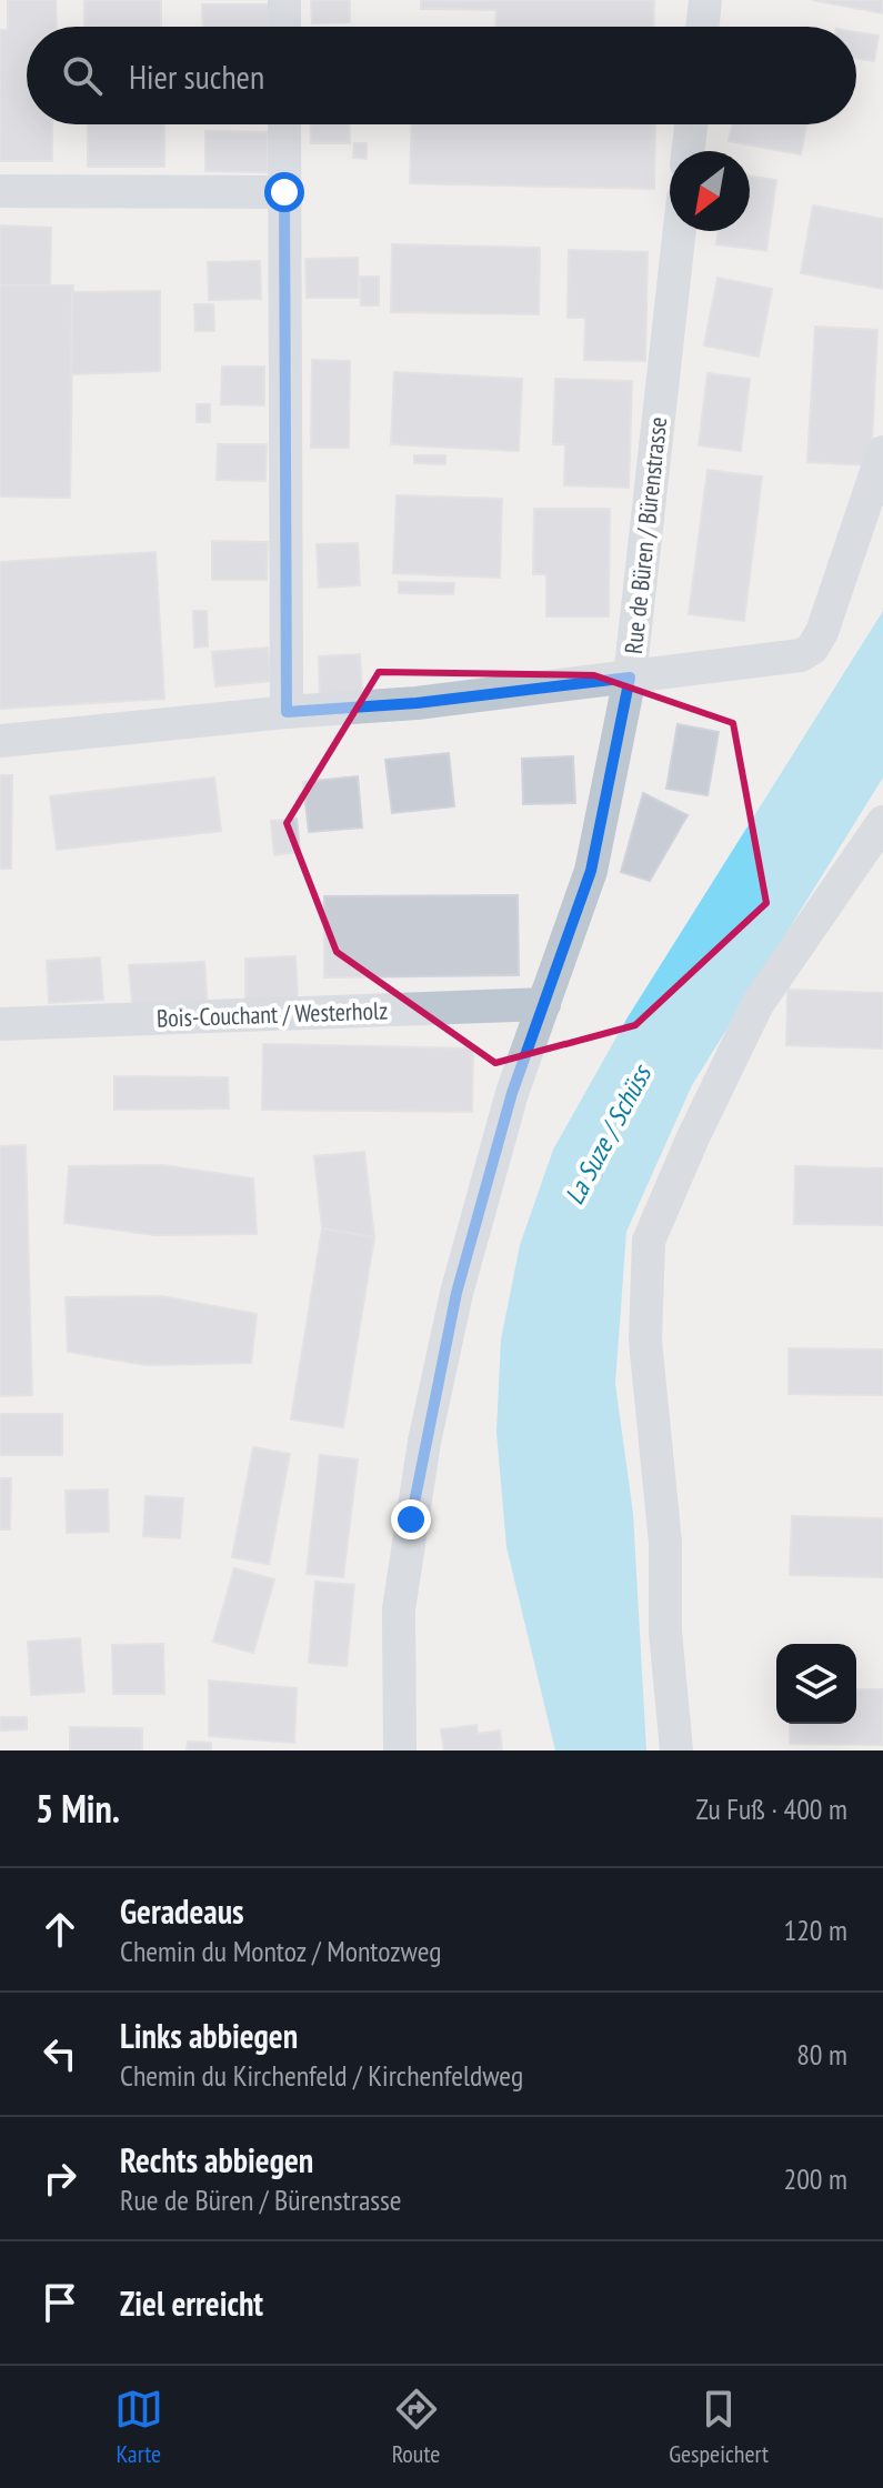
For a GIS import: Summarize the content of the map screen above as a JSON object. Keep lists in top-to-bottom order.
{
  "streets": {
    "street": ["Rue de Büren / Bürenstrasse", "Bois-Couchant / Westerholz"]
  },
  "crossings": [
    ["Rue de Büren / Bürenstrasse", "Bois-Couchant / Westerholz"]
  ],
  "water": ["La Suze / Schüss"],
  "north": "bottom left",
  "page": {
    "search": "Hier suchen",
    "heading": ["5 Min.", "Zu Fuß · 400 m"],
    "list": [
      ["Geradeaus", "Chemin du Montoz / Montozweg", "120 m"],
      ["Links abbiegen", "Chemin du Kirchenfeld / Kirchenfeldweg", "80 m"],
      ["Rechts abbiegen", "Rue de Büren / Bürenstrasse", "200 m"],
      "Ziel erreicht"
    ],
    "nav": ["Karte", "Route", "Gespeichert"]
  }
}
